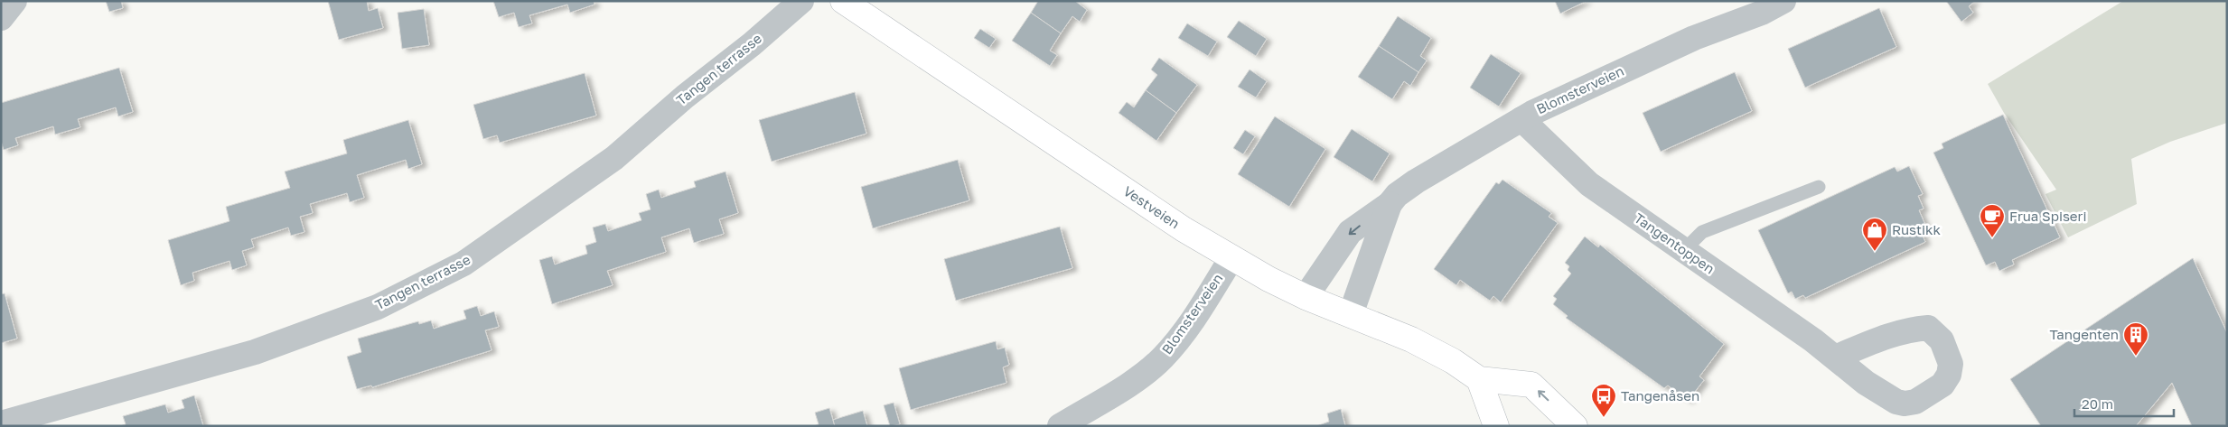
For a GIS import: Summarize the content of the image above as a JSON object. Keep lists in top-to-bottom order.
{
  "streets": {
    "main road": ["Vestveien"],
    "street": ["Tangen terrasse", "Blomsterveien", "Tangentoppen"]
  },
  "crossings": [
    ["Blomsterveien", "Vestveien"],
    ["Blomsterveien", "Tangentoppen"]
  ],
  "places": {
    "cafe": ["Frua Spiseri"],
    "shop": ["Rustikk"],
    "building": ["Tangenten"],
    "bus stop": ["Tangenåsen"]
  },
  "scale_bar": "20 m"
}
